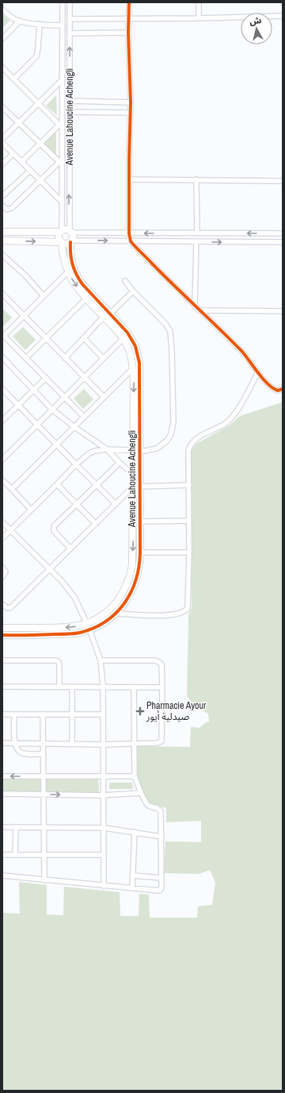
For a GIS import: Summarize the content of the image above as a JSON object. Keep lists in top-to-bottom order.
{
  "streets": {
    "street": ["Avenue Lahoucine Achengli"]
  },
  "places": {
    "health": ["Pharmacie Ayour صيدلية أيور"]
  },
  "north": "top"
}
